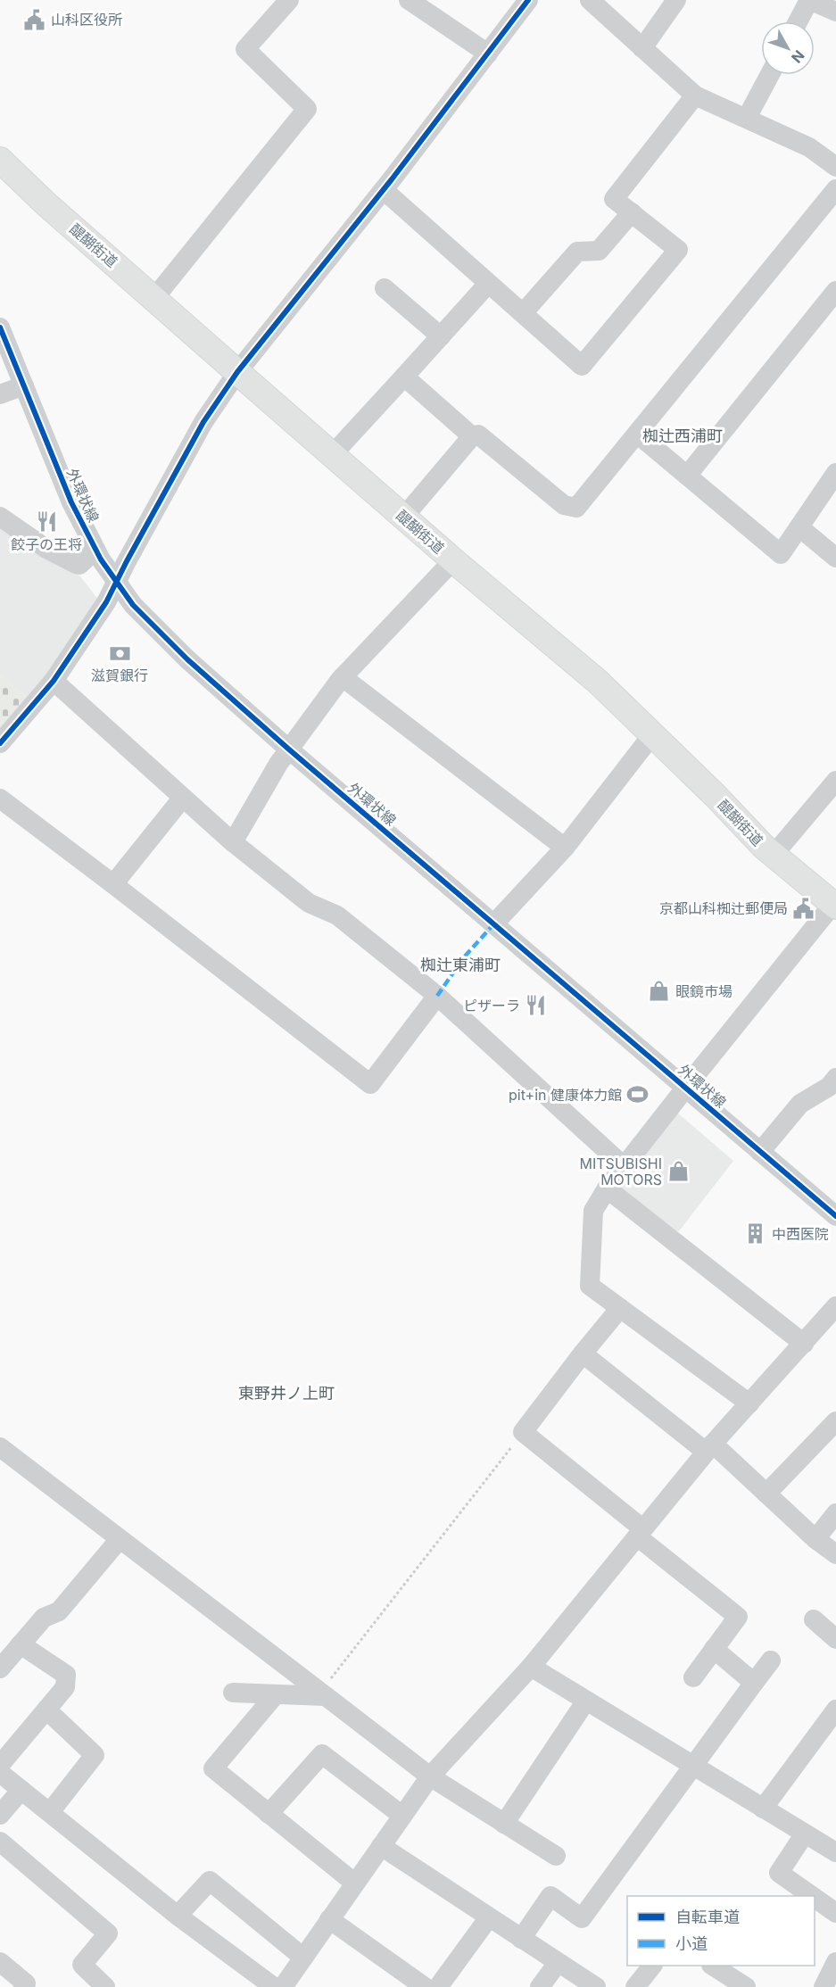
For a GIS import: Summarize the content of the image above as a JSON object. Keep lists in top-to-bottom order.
{
  "streets": {
    "main road": ["醍醐街道"],
    "street": ["外環状線"]
  },
  "districts": ["椥辻西浦町", "椥辻東浦町", "東野井ノ上町"],
  "places": {
    "public building": ["山科区役所", "京都山科椥辻郵便局"],
    "restaurant": ["餃子の王将", "ピザーラ"],
    "bank": ["滋賀銀行"],
    "shop": ["眼鏡市場", "MITSUBISHI MOTORS"],
    "sports": ["pit+in 健康体力館"],
    "building": ["中西医院"]
  },
  "legend": ["自転車道", "小道"],
  "north": "bottom right"
}
